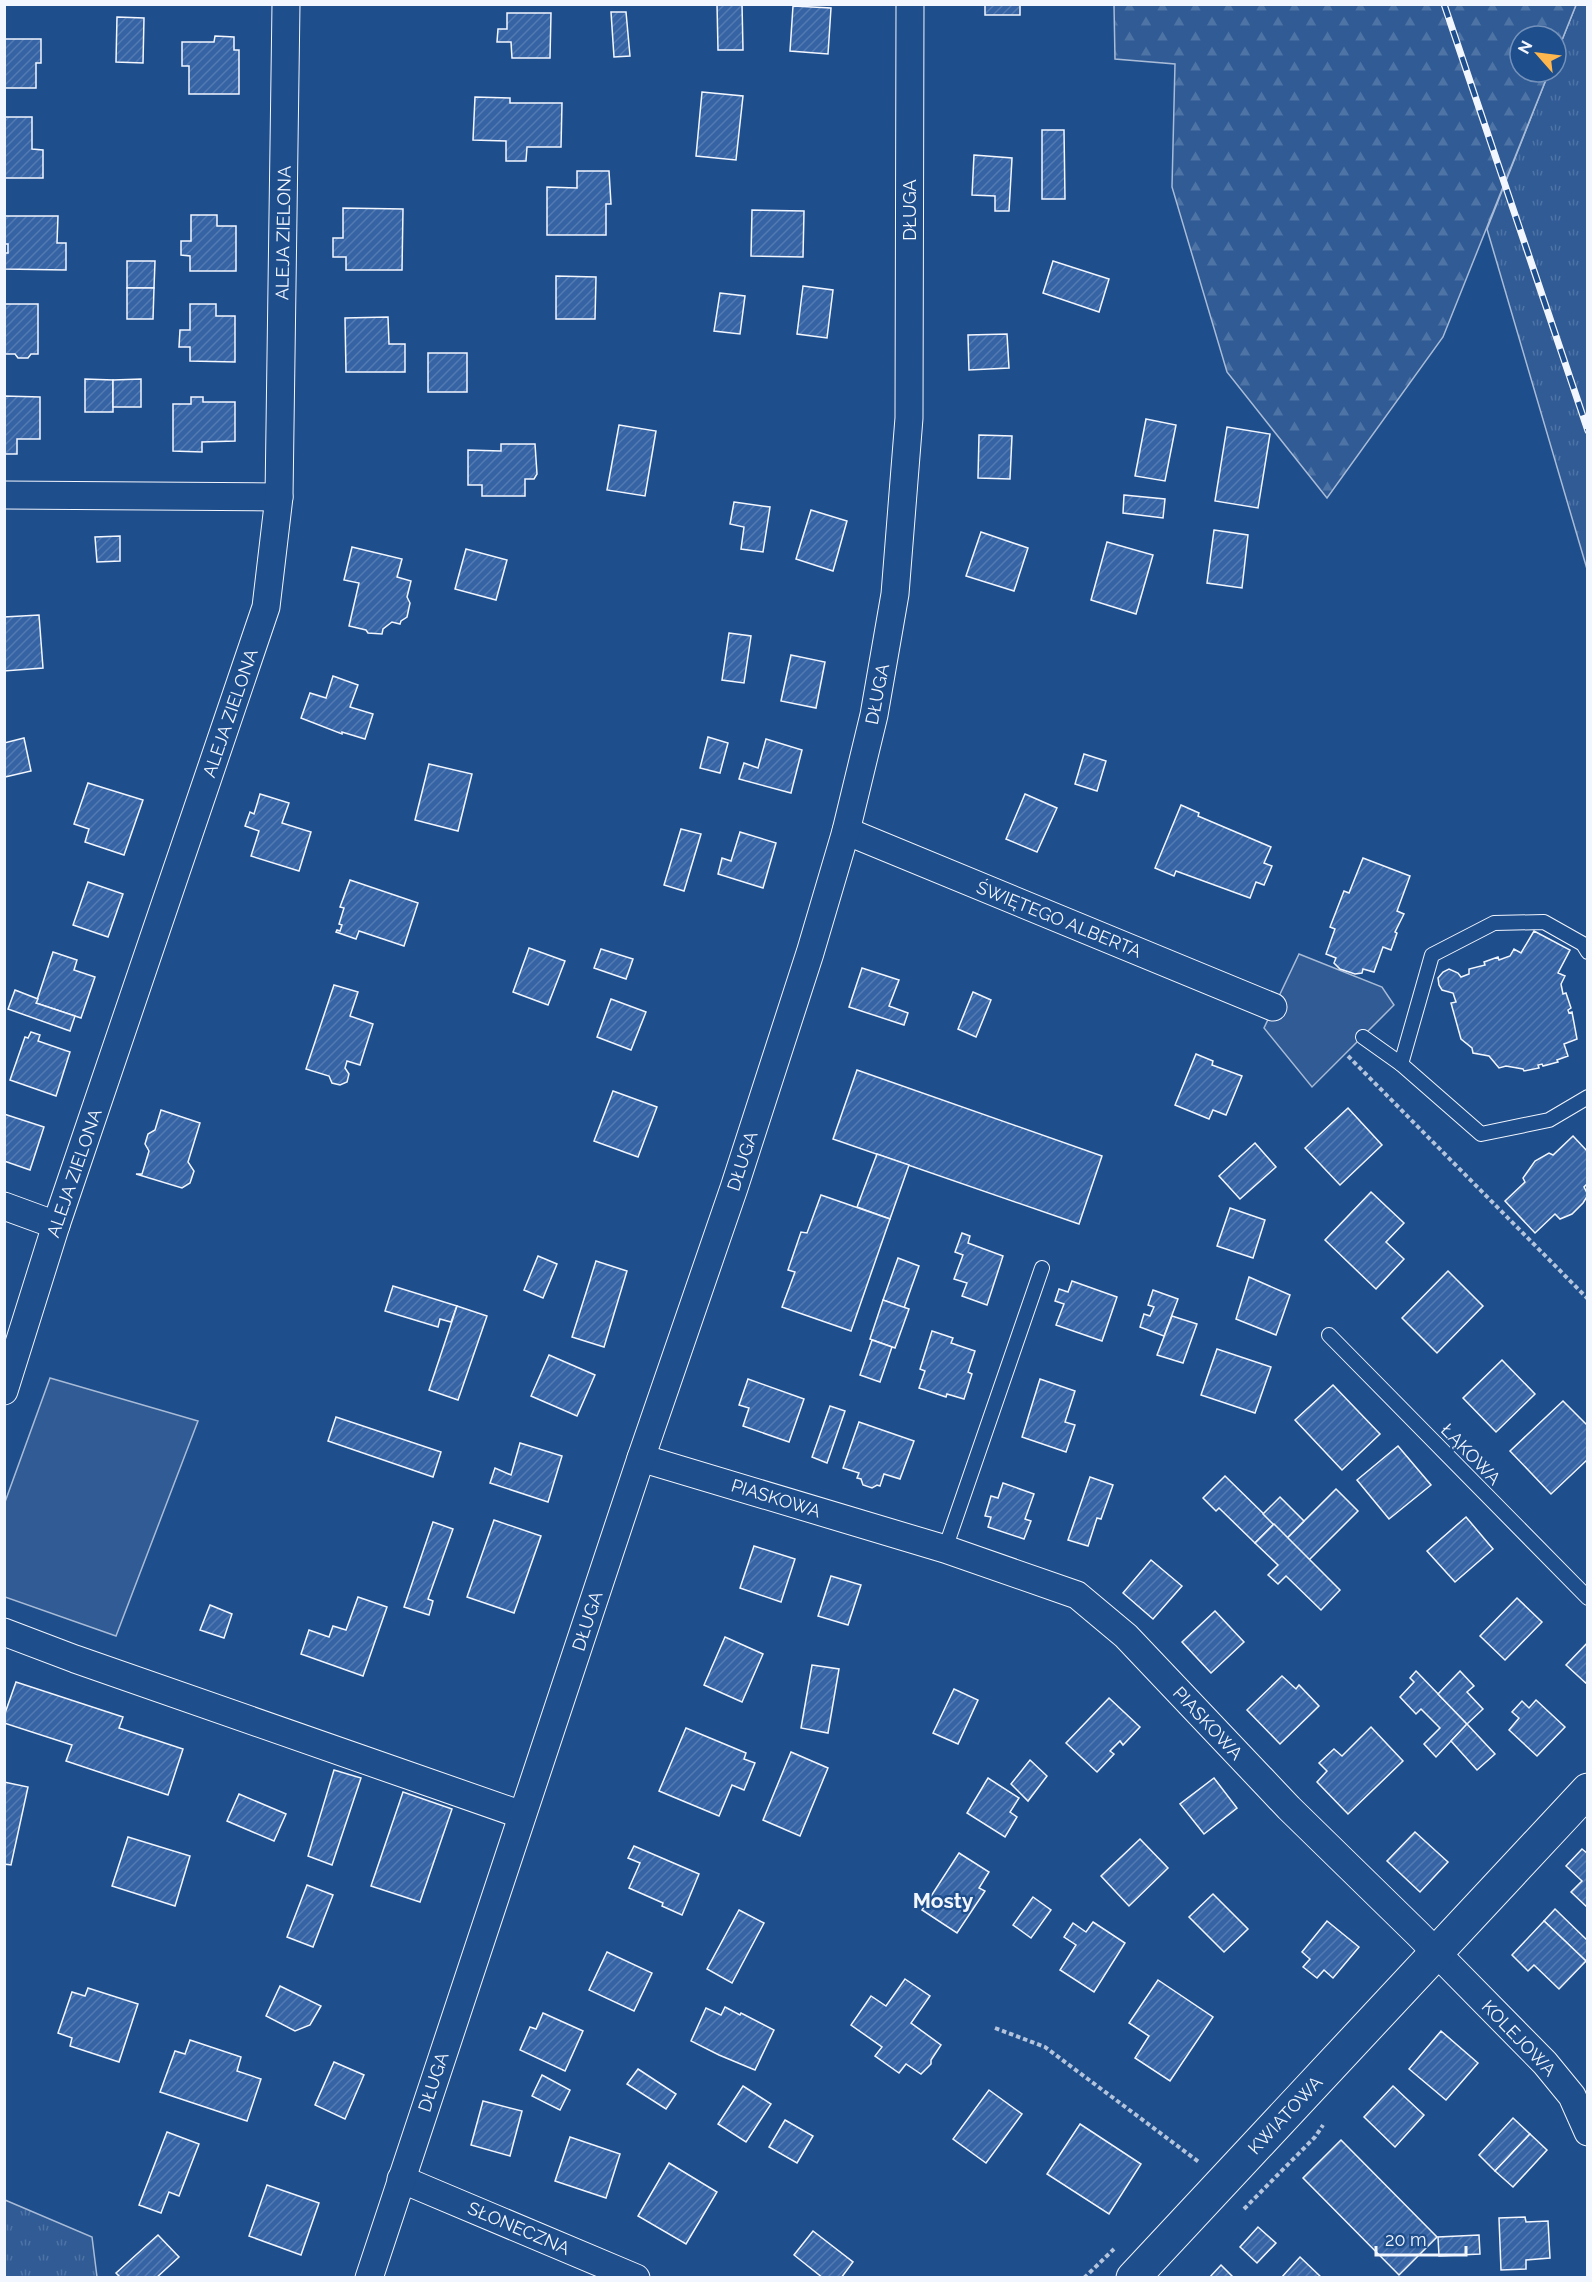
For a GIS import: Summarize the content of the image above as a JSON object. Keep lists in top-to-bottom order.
{
  "streets": {
    "main road": ["KWIATOWA"],
    "street": [
      "DŁUGA",
      "ALEJA ZIELONA",
      "ŚWIĘTEGO ALBERTA",
      "PIASKOWA",
      "KOLEJOWA",
      "SŁONECZNA"
    ],
    "lane": ["ŁĄKOWA"]
  },
  "crossings": [
    ["DŁUGA", "ŚWIĘTEGO ALBERTA"],
    ["DŁUGA", "PIASKOWA"],
    ["DŁUGA", "SŁONECZNA"],
    ["PIASKOWA", "KOLEJOWA"],
    ["PIASKOWA", "KWIATOWA"],
    ["KOLEJOWA", "KWIATOWA"]
  ],
  "districts": ["Mosty"],
  "scale_bar": "20 m",
  "north": "top left"
}
